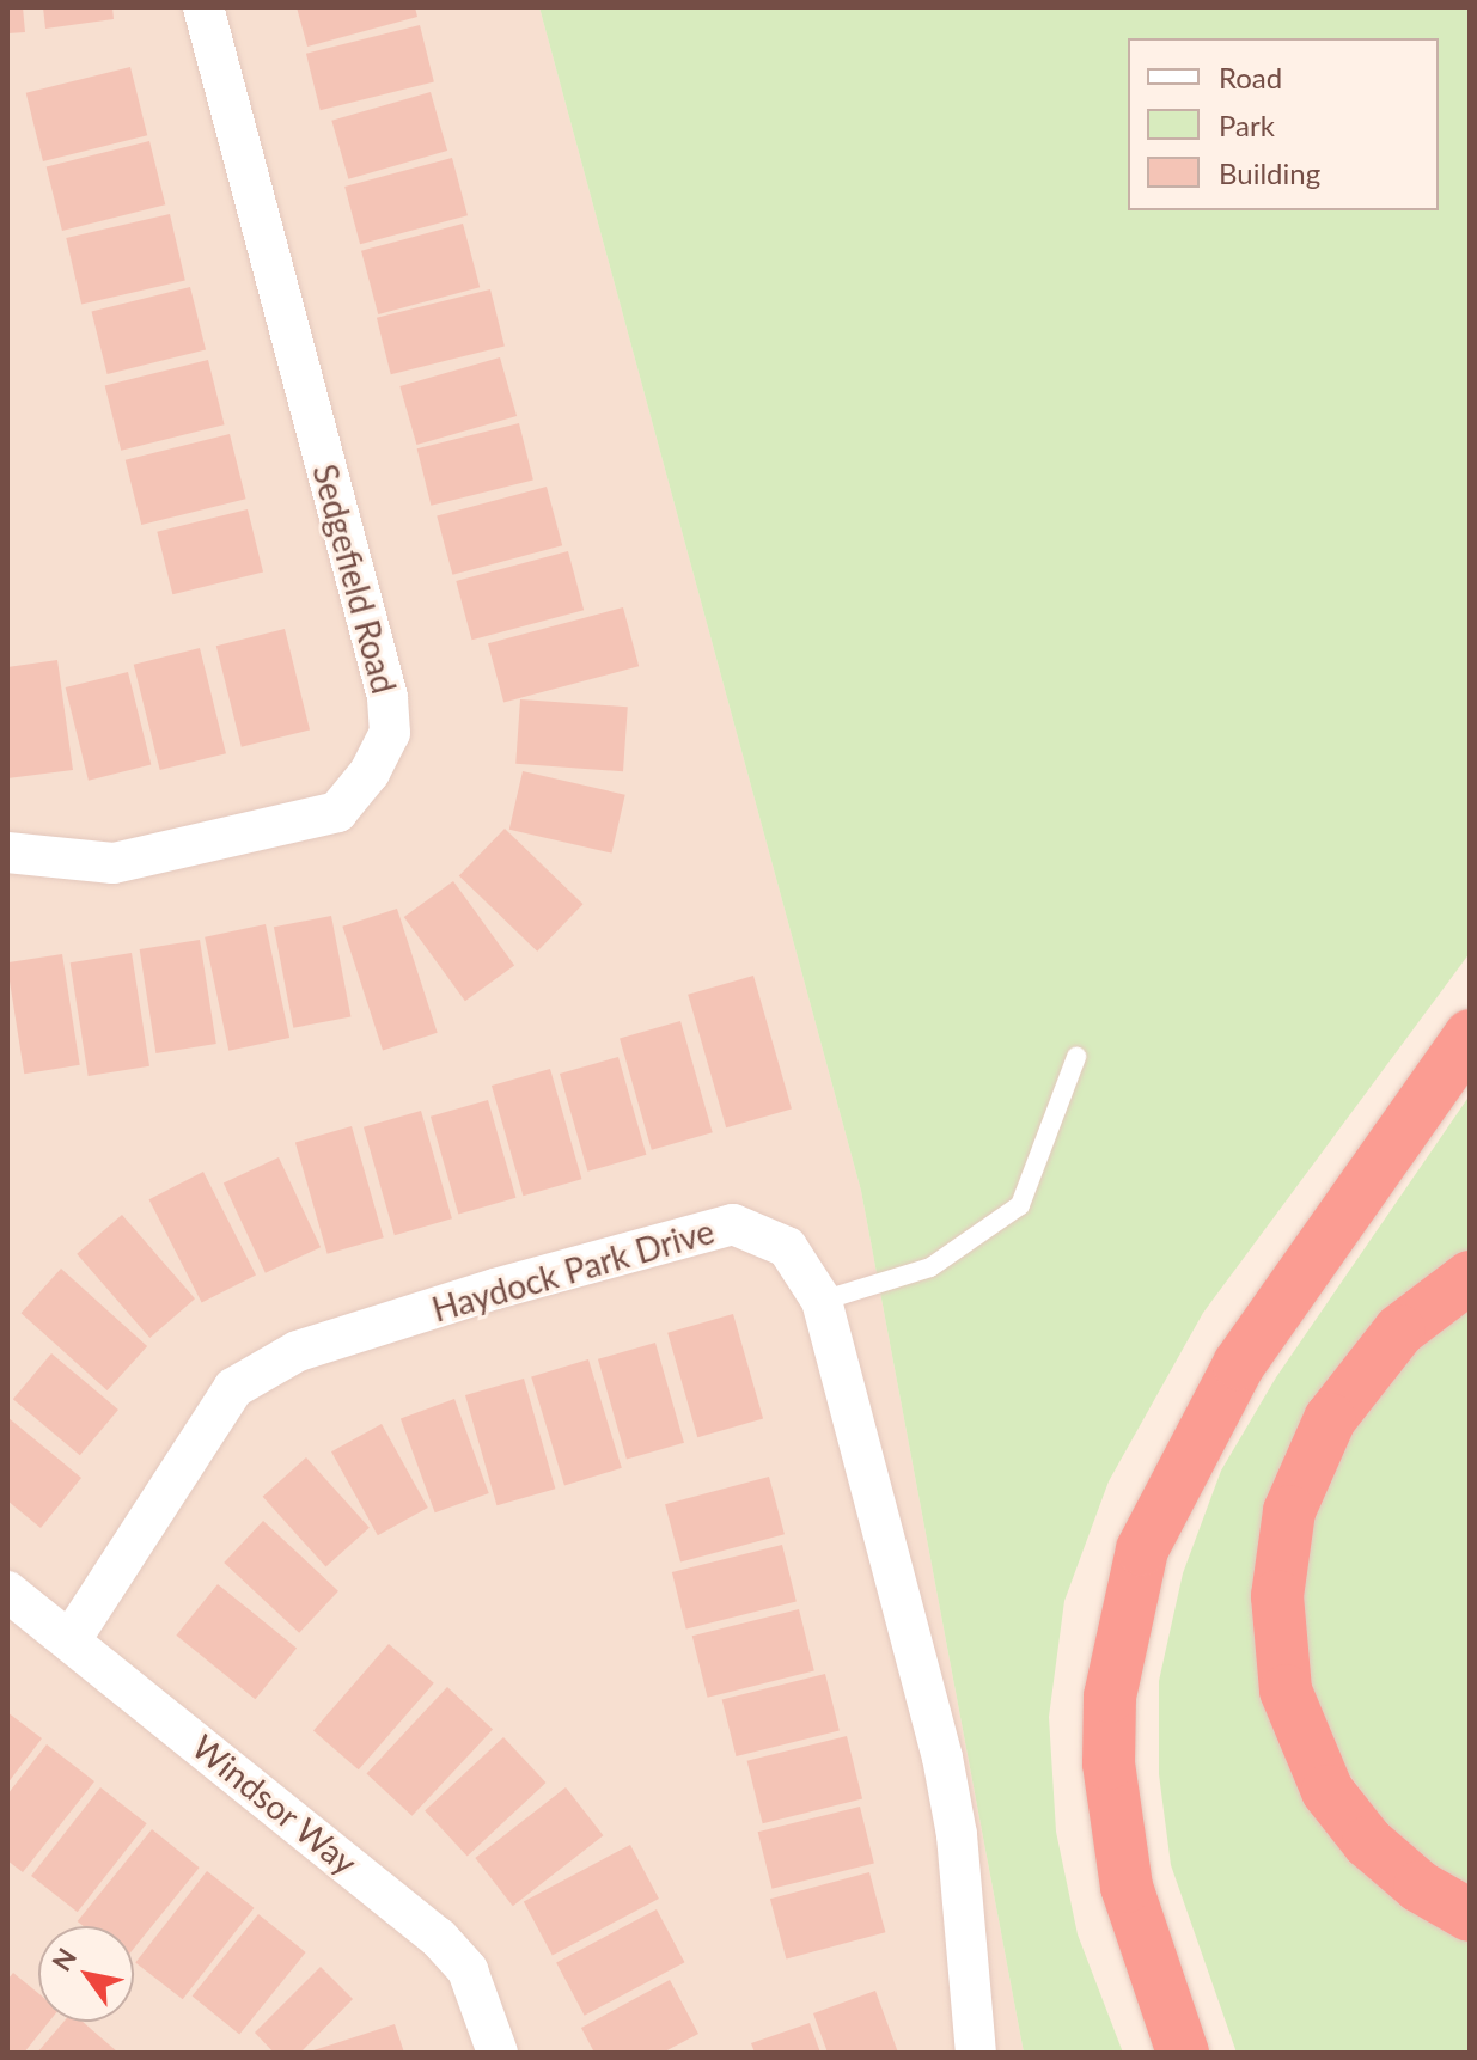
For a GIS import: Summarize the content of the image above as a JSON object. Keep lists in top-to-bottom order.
{
  "streets": {
    "street": ["Sedgefield Road", "Haydock Park Drive", "Windsor Way"]
  },
  "crossings": [
    ["Haydock Park Drive", "Windsor Way"]
  ],
  "legend": ["Road", "Park", "Building"],
  "north": "top left"
}
